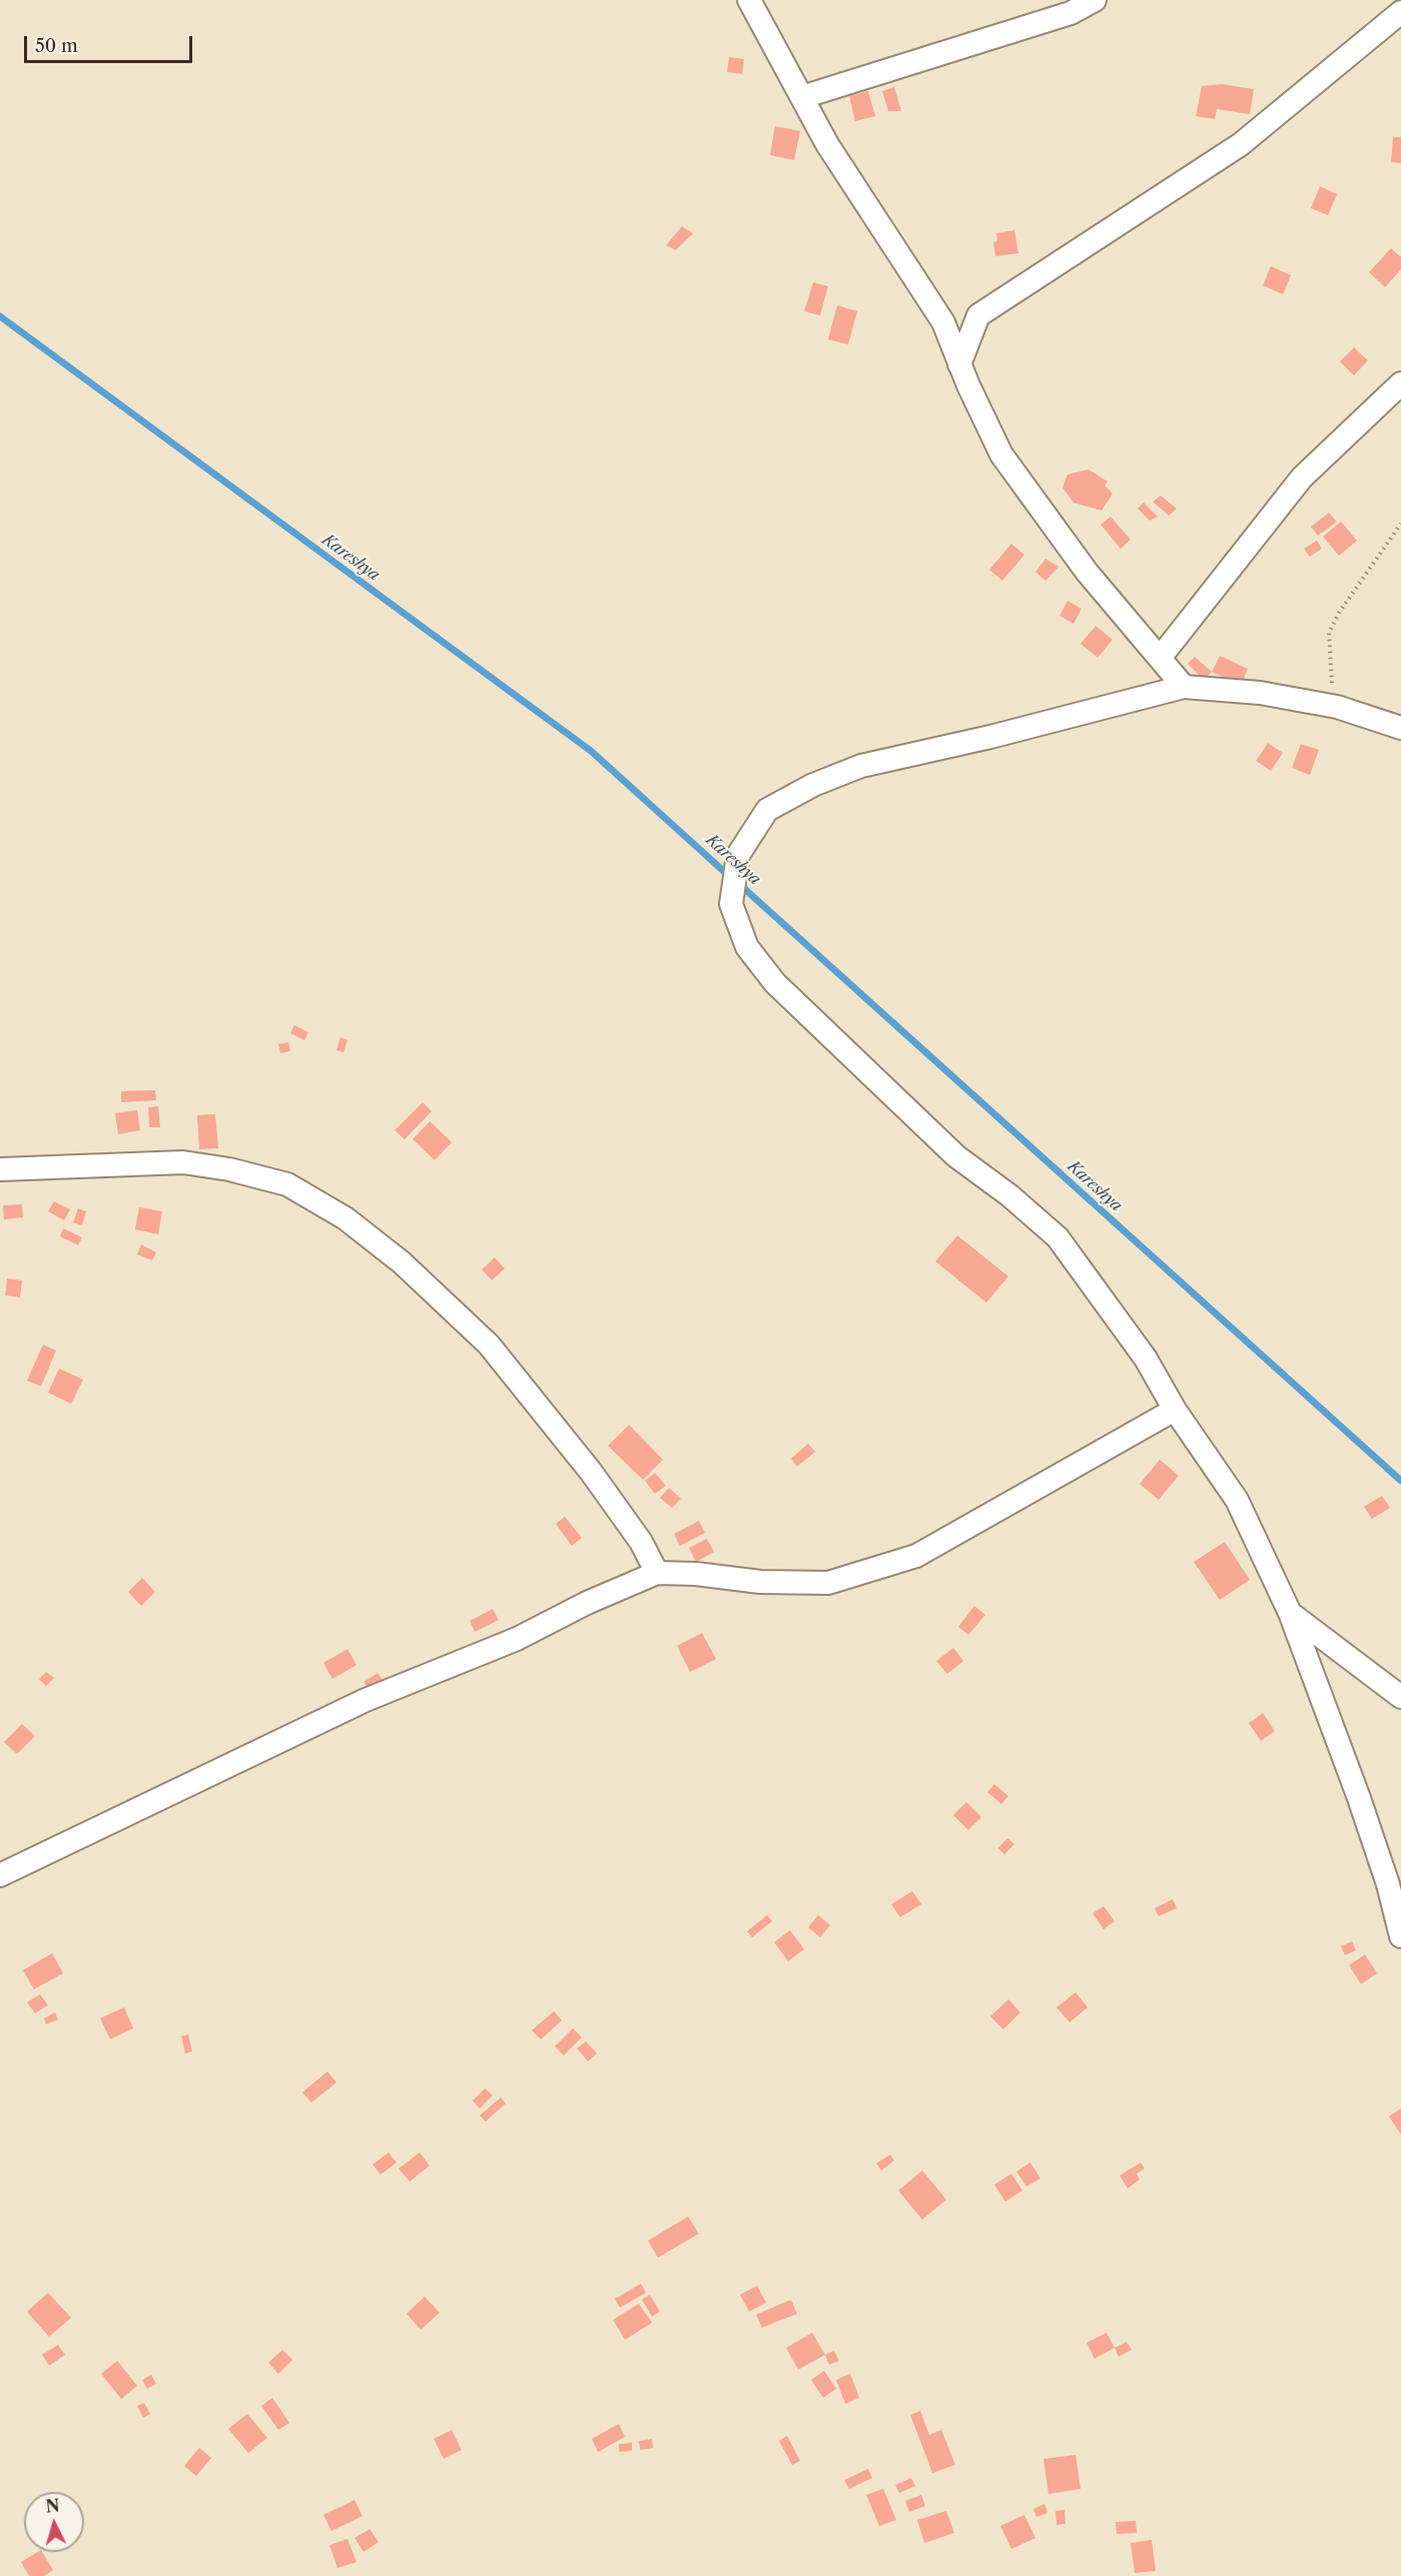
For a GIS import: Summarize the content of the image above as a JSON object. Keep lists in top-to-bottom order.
{
  "water": ["Kareshya"],
  "scale_bar": "50 m",
  "north": "top"
}
